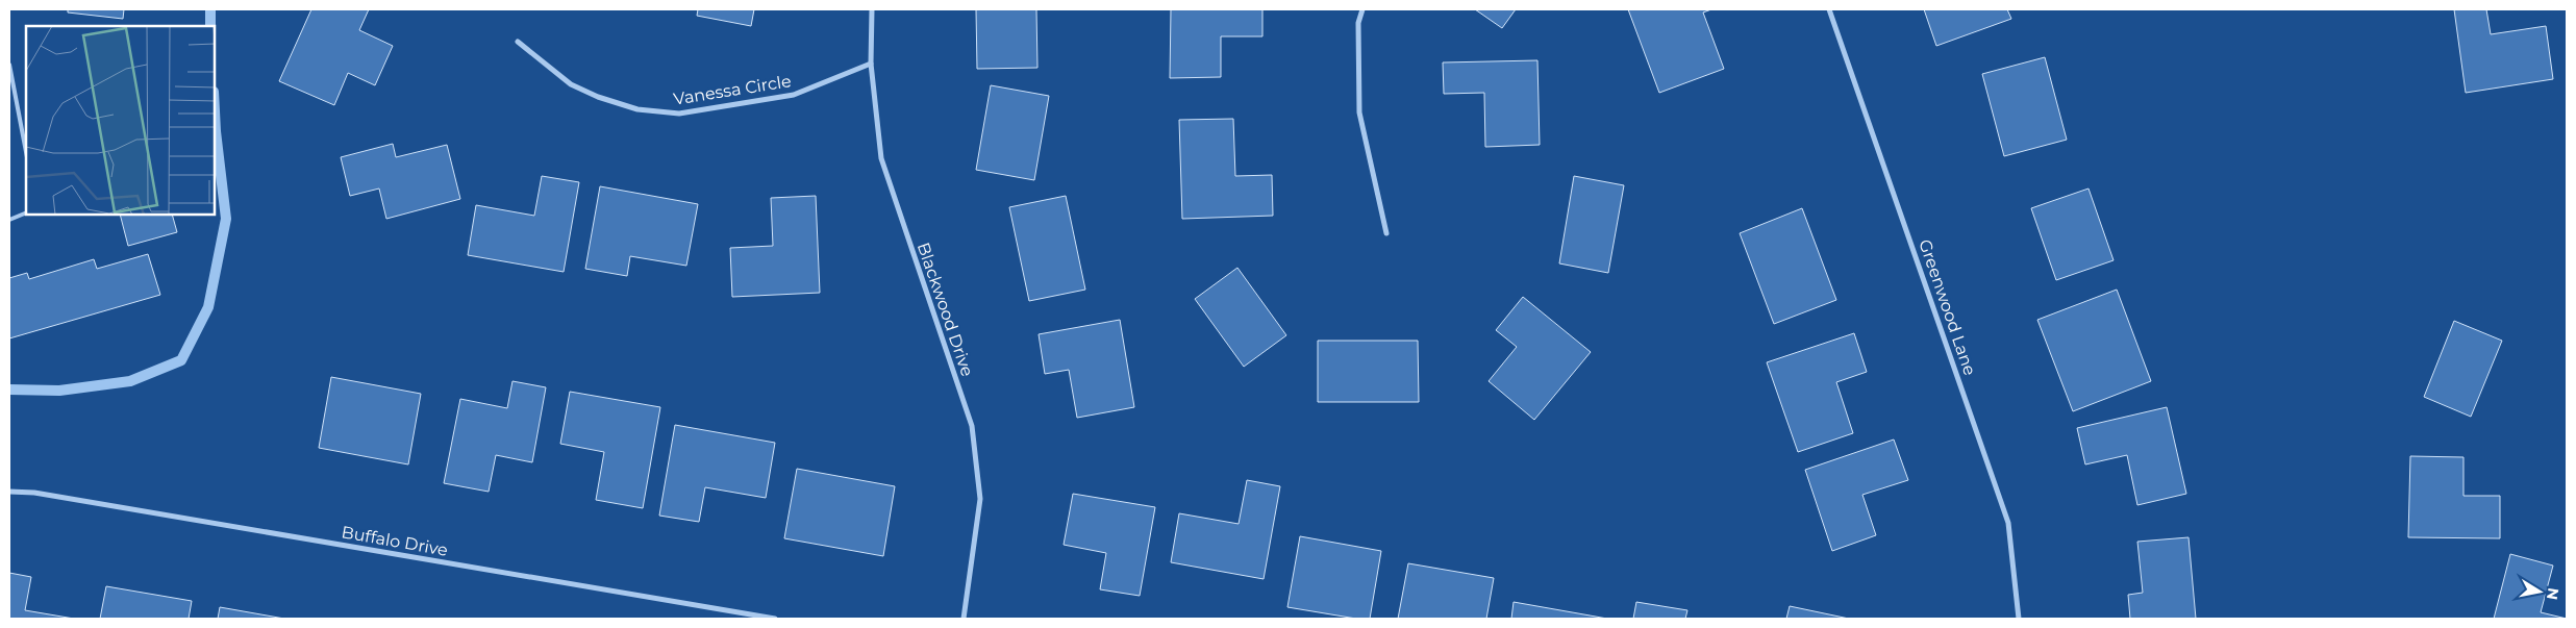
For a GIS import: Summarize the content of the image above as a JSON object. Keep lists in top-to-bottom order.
{
  "streets": {
    "street": [
      "Vanessa Circle",
      "Greenwood Lane",
      "Blackwood Drive",
      "Buffalo Drive"
    ]
  },
  "crossings": [
    ["Vanessa Circle", "Blackwood Drive"]
  ],
  "north": "right"
}
